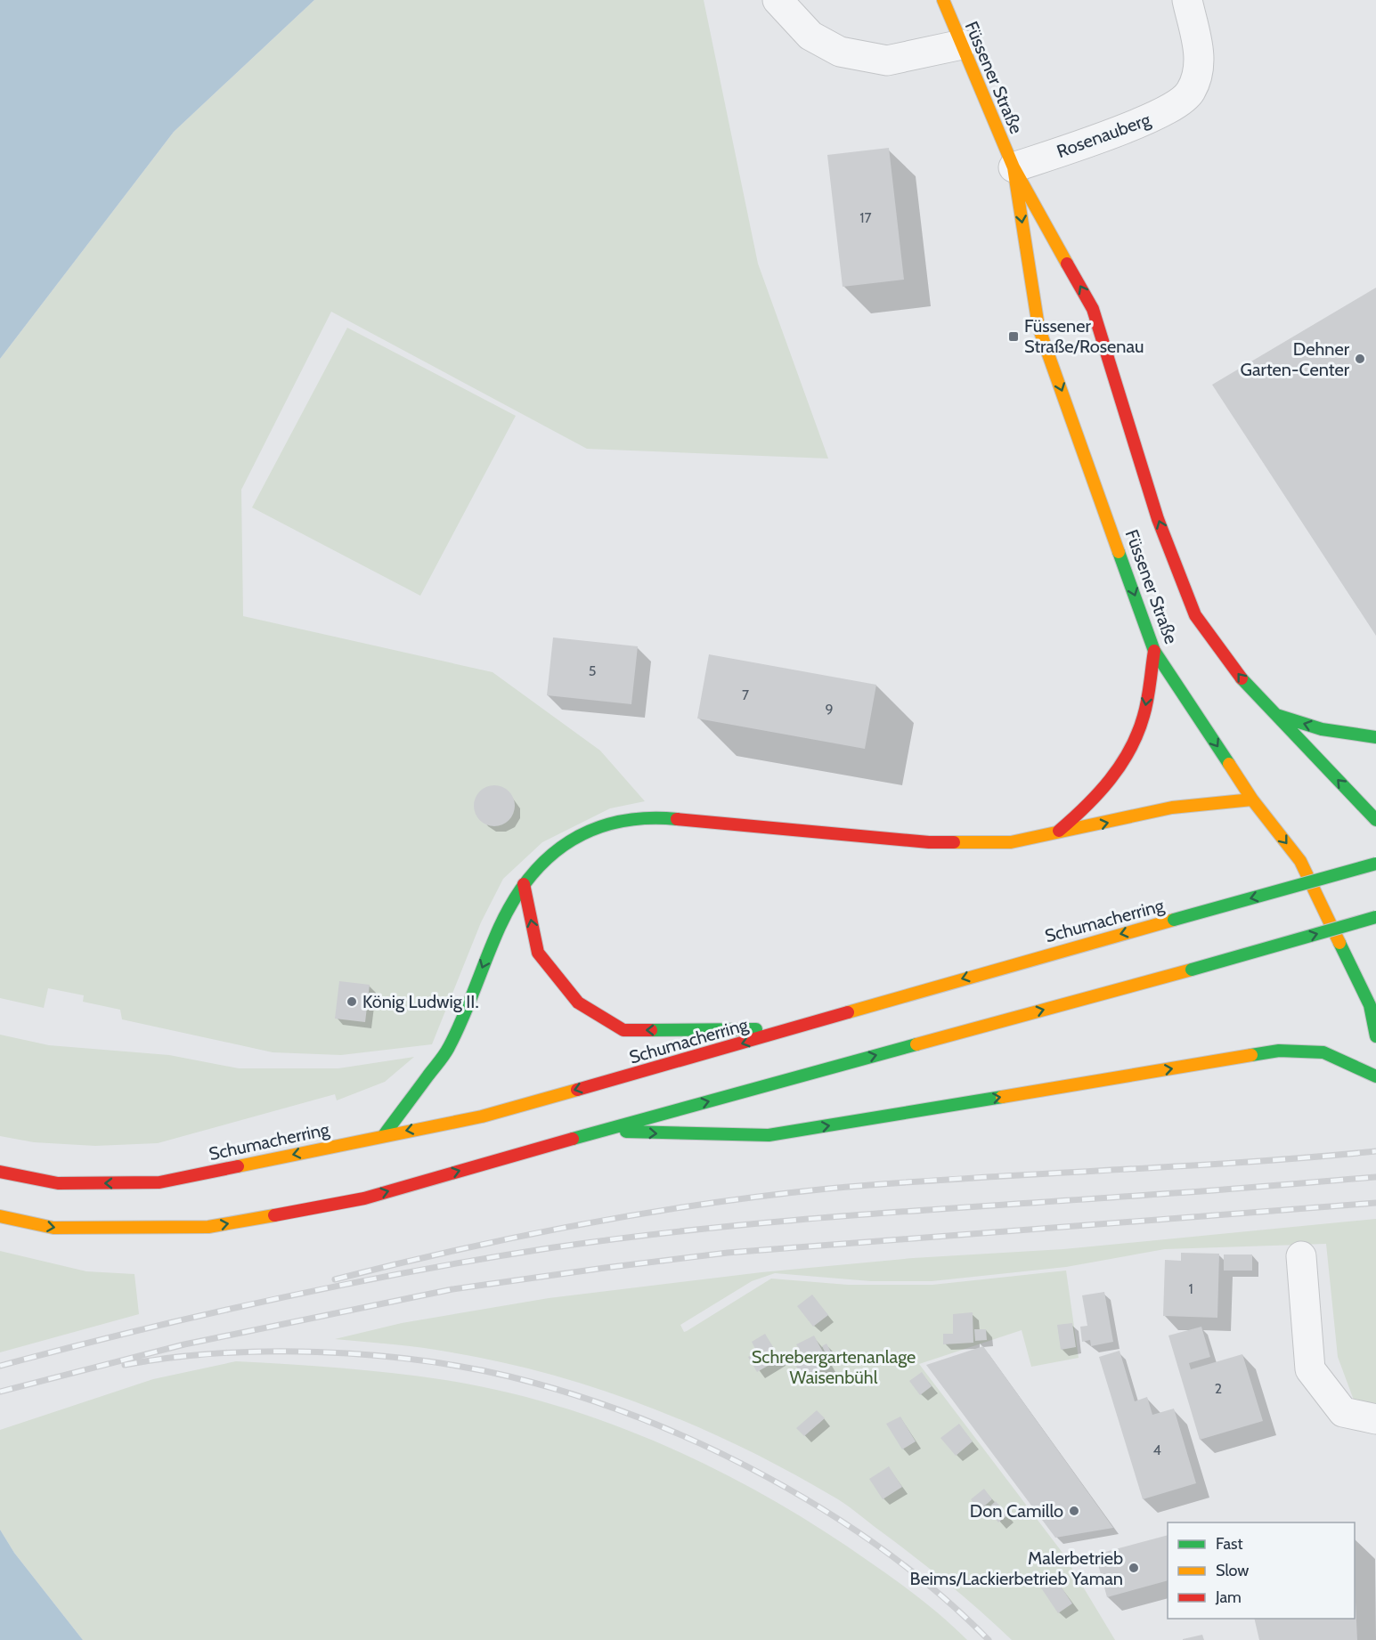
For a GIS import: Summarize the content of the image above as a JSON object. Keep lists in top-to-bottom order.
{
  "streets": {
    "main road": ["Füssener Straße", "Schumacherring"],
    "street": ["Rosenauberg"]
  },
  "crossings": [
    ["Füssener Straße", "Rosenauberg"]
  ],
  "parks": ["Schrebergartenanlage Waisenbühl"],
  "places": {
    "transit": ["Füssener Straße/Rosenau"],
    "other": [
      "Dehner Garten-Center",
      "König Ludwig II.",
      "Don Camillo",
      "Malerbetrieb Beims/Lackierbetrieb Yaman"
    ]
  },
  "house_numbers": [
    "17",
    "5",
    "7",
    "9",
    "1",
    "2",
    "4"
  ],
  "legend": ["Fast", "Slow", "Jam"]
}
